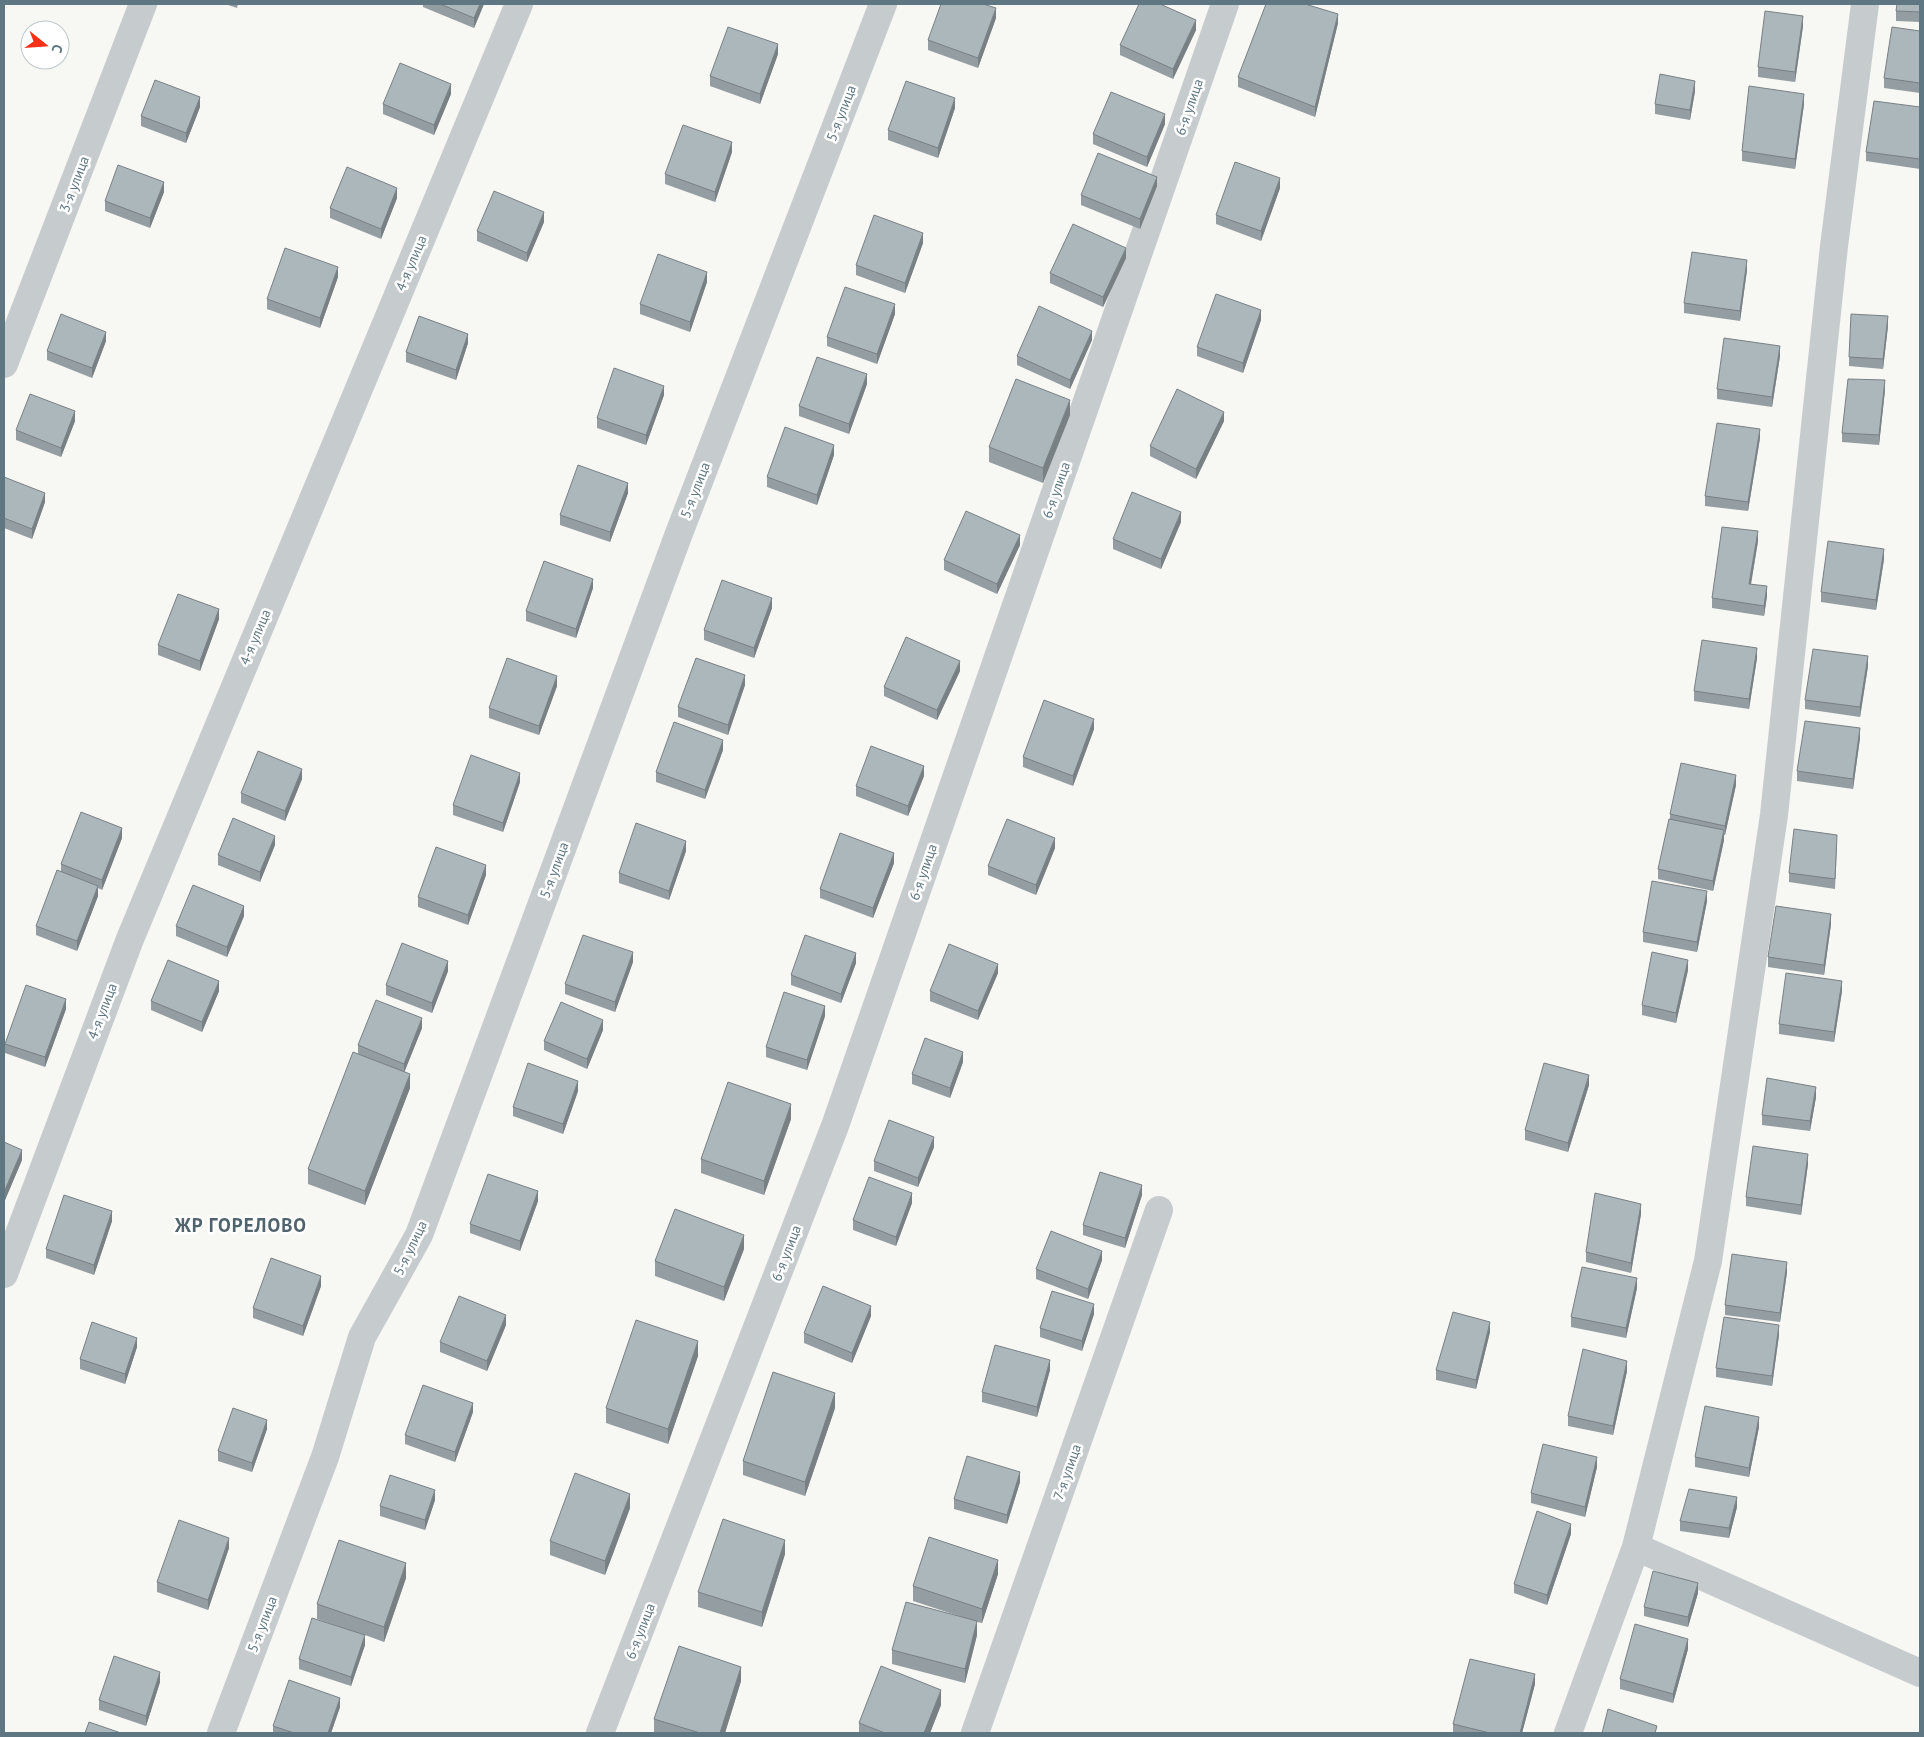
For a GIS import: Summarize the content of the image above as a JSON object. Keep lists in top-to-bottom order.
{
  "streets": {
    "street": [
      "6-я улица",
      "5-я улица",
      "3-я улица",
      "4-я улица",
      "7-я улица"
    ]
  },
  "districts": ["ЖР ГОРЕЛОВО"],
  "north": "right"
}
